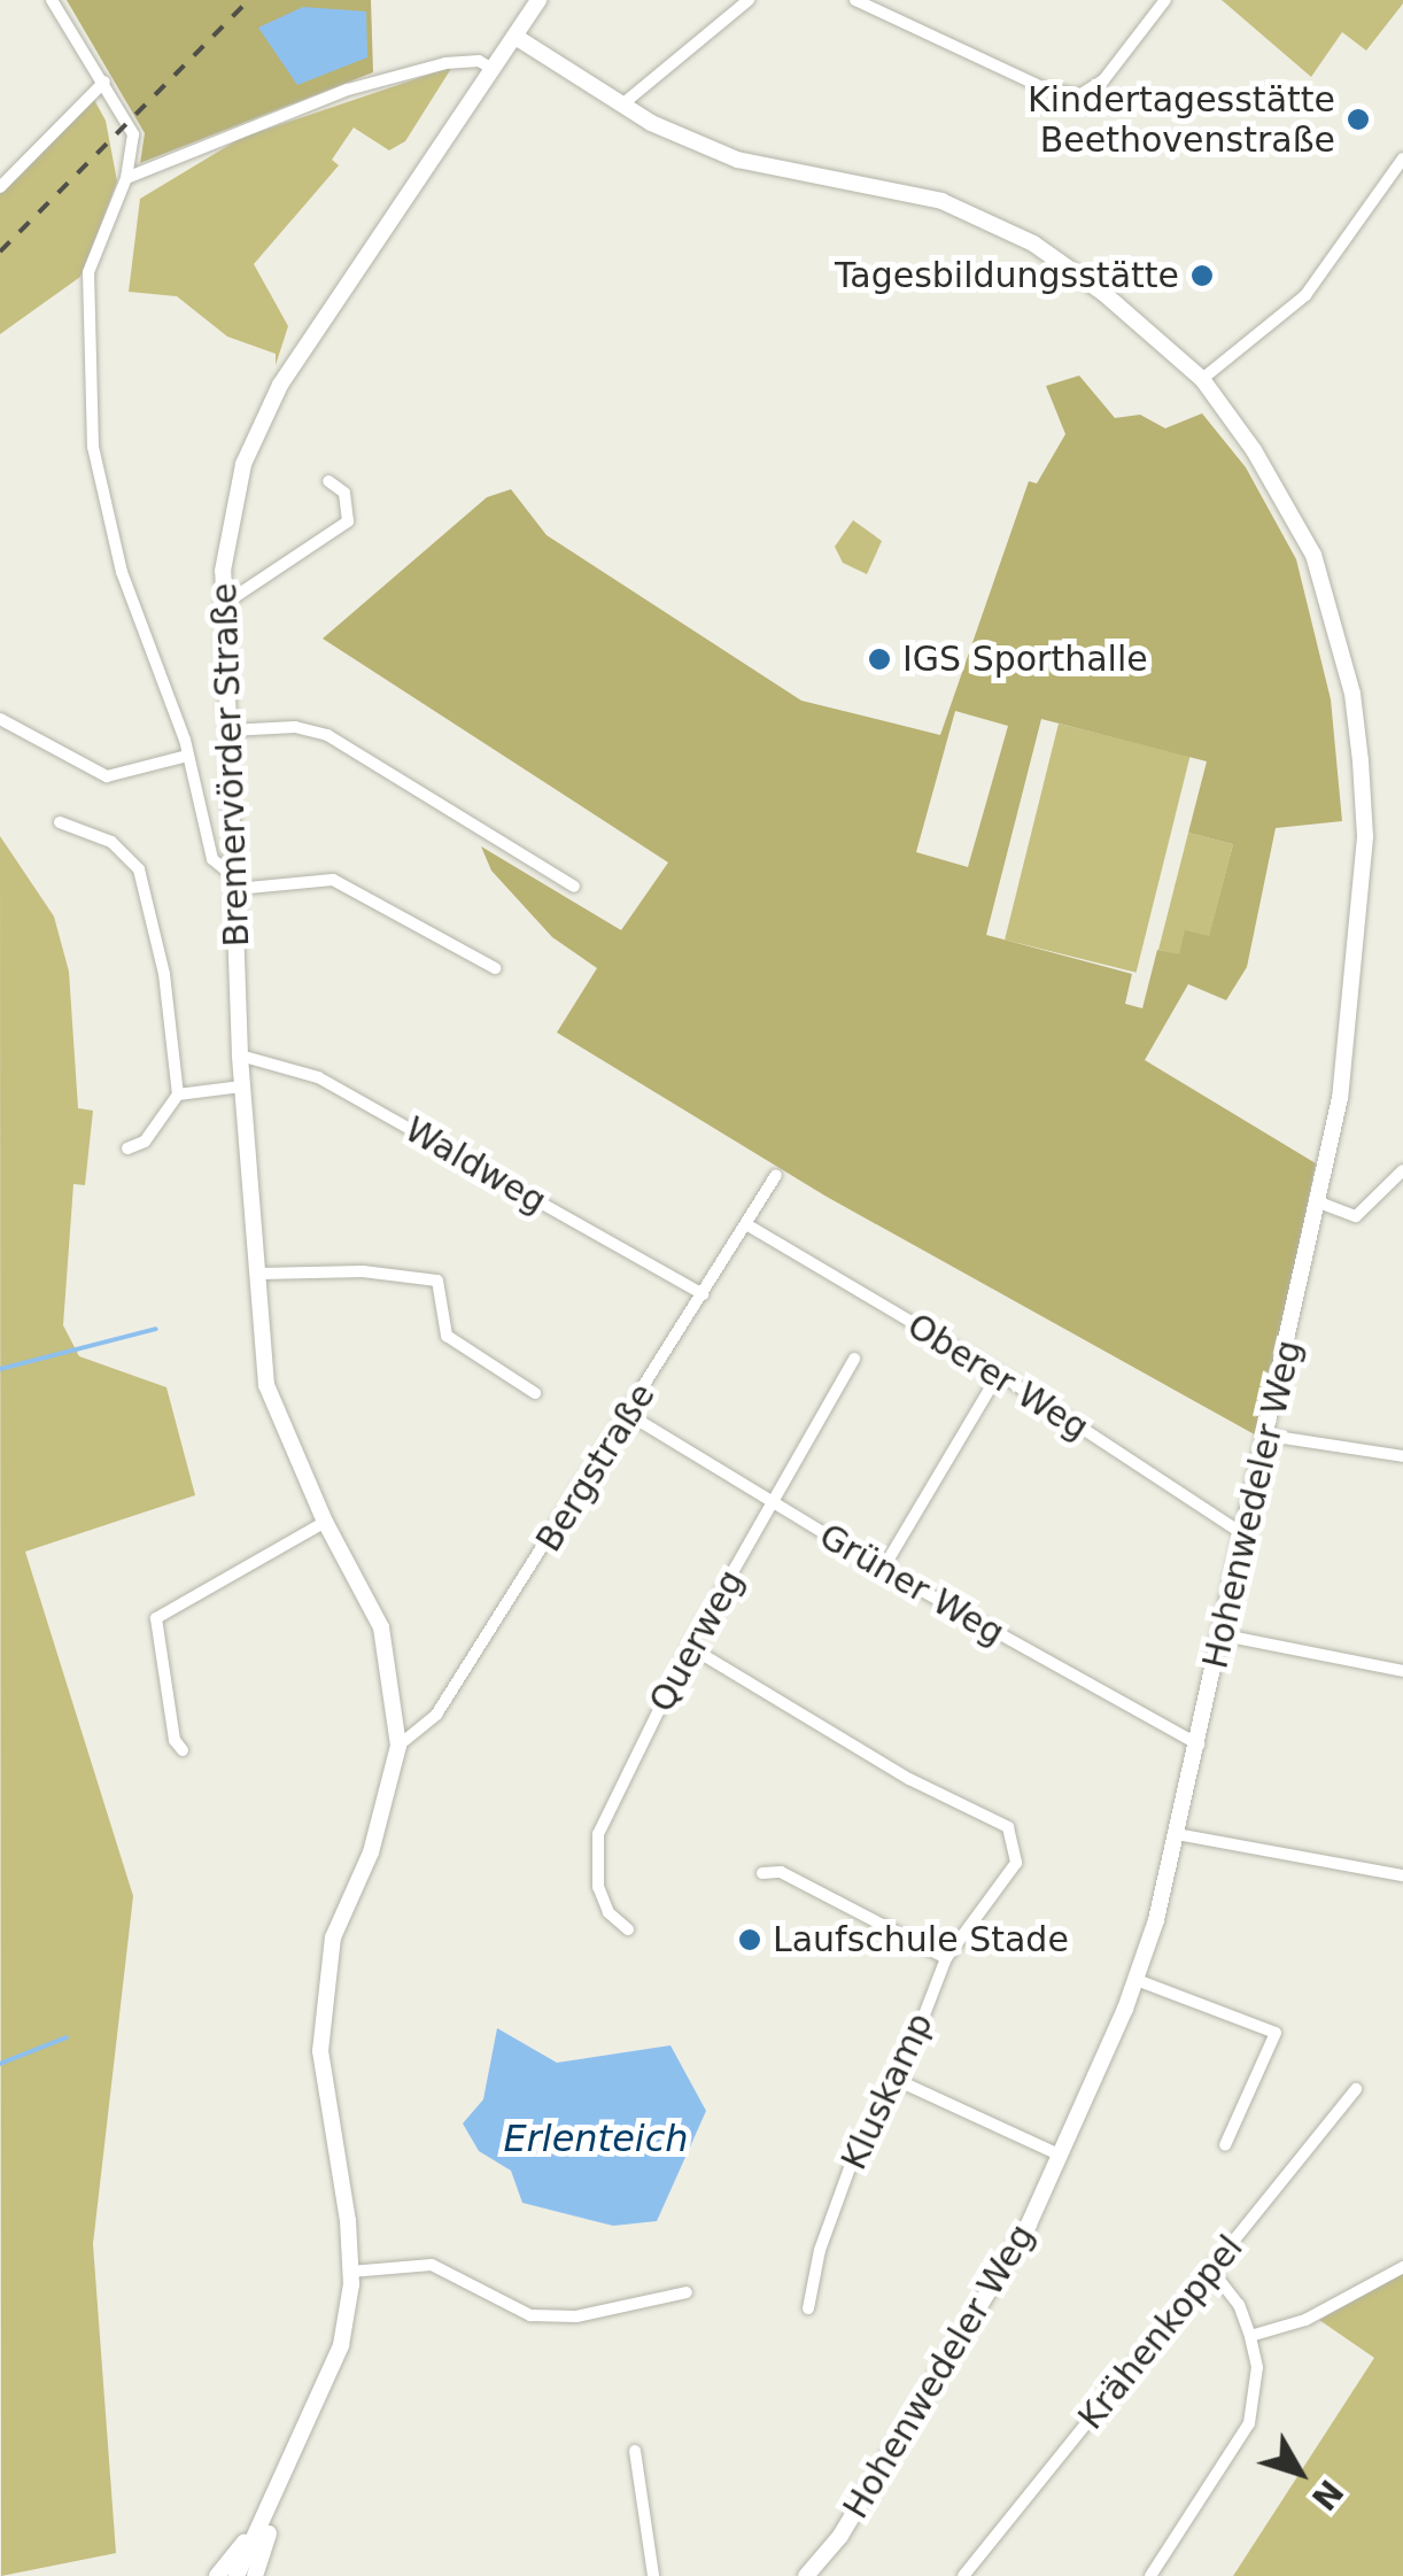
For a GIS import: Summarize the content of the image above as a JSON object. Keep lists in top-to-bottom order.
{
  "streets": {
    "street": [
      "Bremervörder Straße",
      "Waldweg",
      "Oberer Weg",
      "Bergstraße",
      "Hohenwedeler Weg",
      "Grüner Weg",
      "Querweg",
      "Kluskamp",
      "Krähenkoppel"
    ]
  },
  "crossings": [
    ["Bremervörder Straße", "Waldweg"],
    ["Bremervörder Straße", "Bergstraße"],
    ["Bremervörder Straße", "Hohenwedeler Weg"],
    ["Waldweg", "Bergstraße"],
    ["Oberer Weg", "Bergstraße"],
    ["Oberer Weg", "Hohenwedeler Weg"],
    ["Bergstraße", "Grüner Weg"],
    ["Hohenwedeler Weg", "Grüner Weg"],
    ["Grüner Weg", "Querweg"],
    ["Querweg", "Kluskamp"]
  ],
  "water": ["Erlenteich"],
  "places": [
    "Kindertagesstätte Beethovenstraße",
    "Tagesbildungsstätte",
    "IGS Sporthalle",
    "Laufschule Stade"
  ],
  "north": "bottom right"
}
